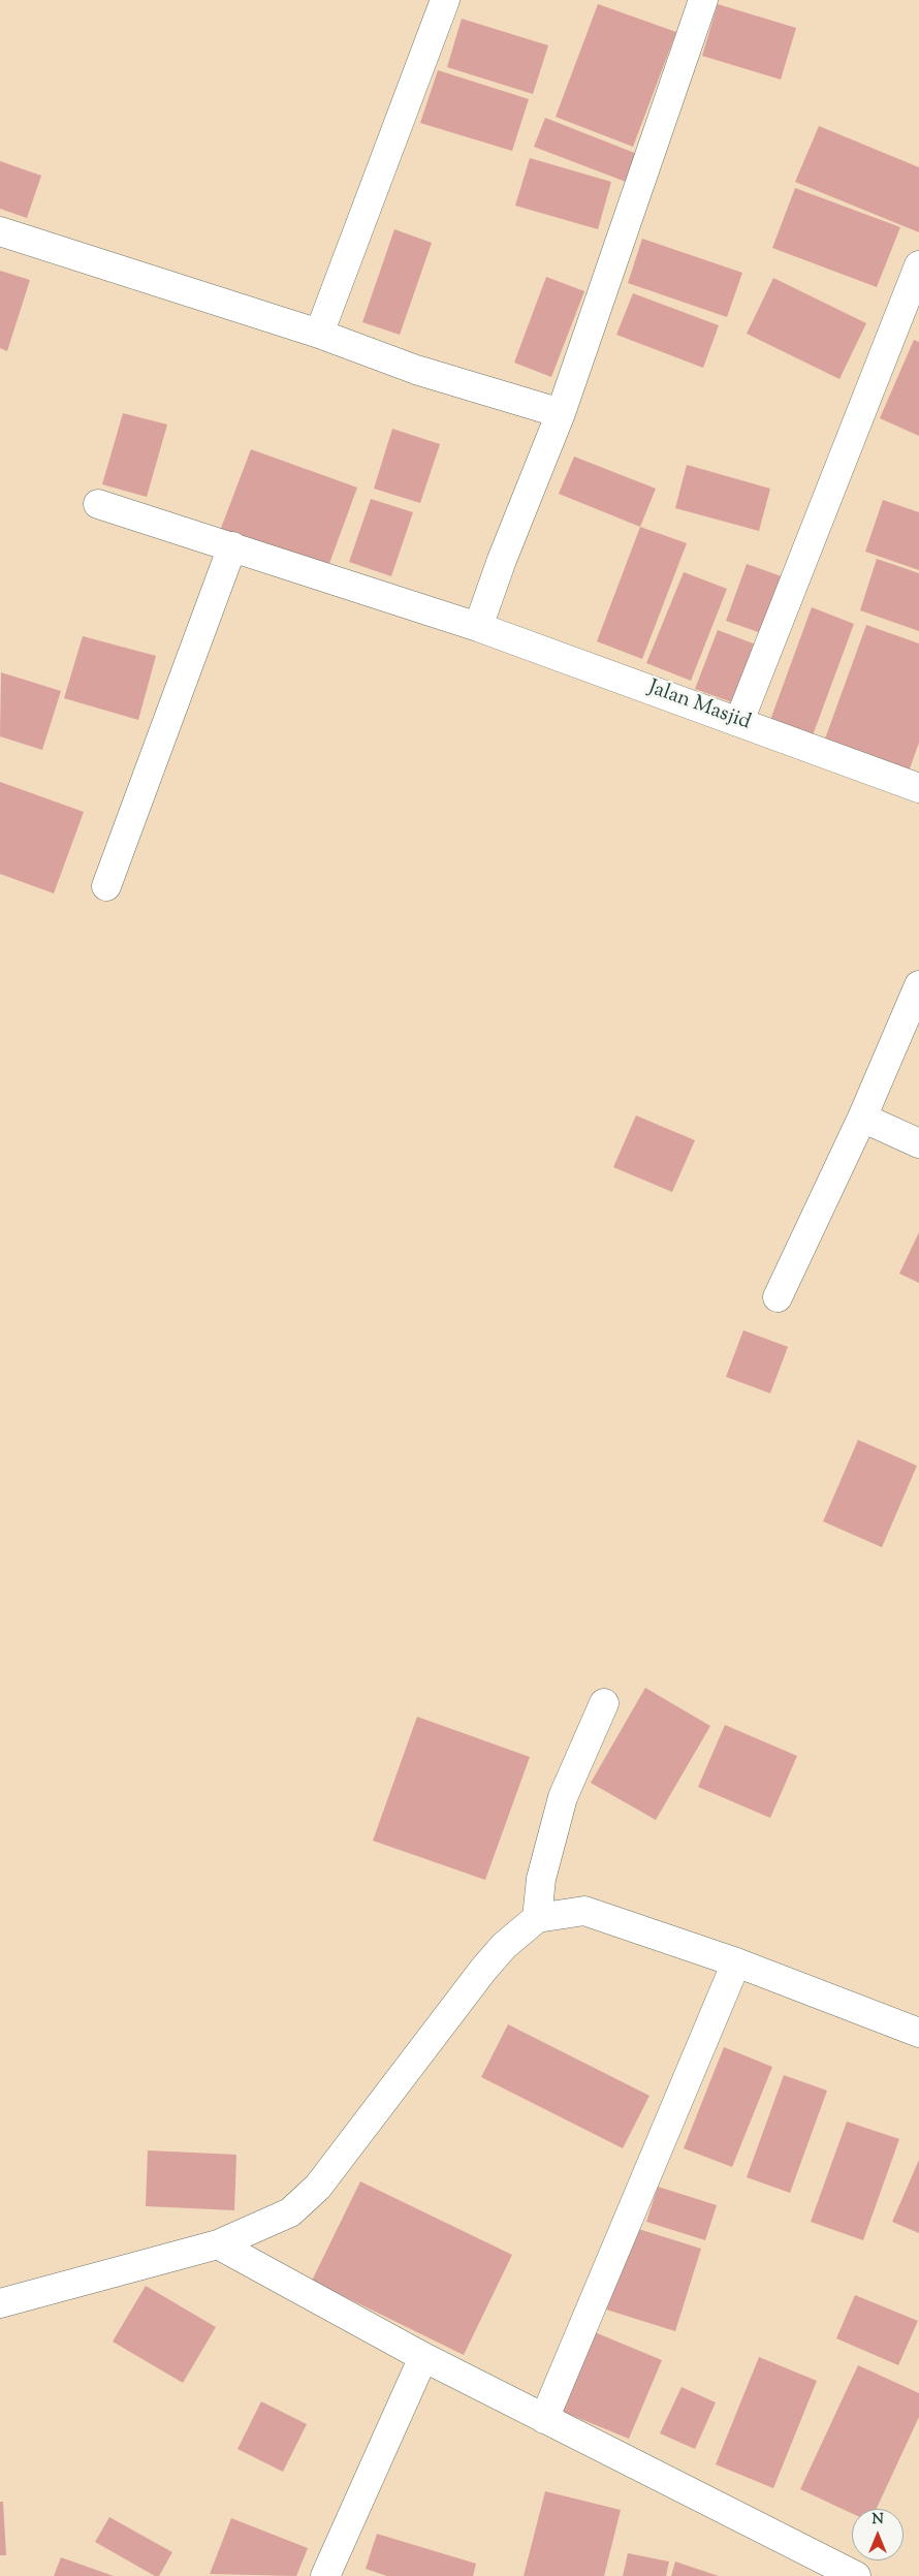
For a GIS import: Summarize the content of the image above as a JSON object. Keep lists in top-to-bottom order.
{
  "streets": {
    "street": ["Jalan Masjid"]
  },
  "north": "top"
}
